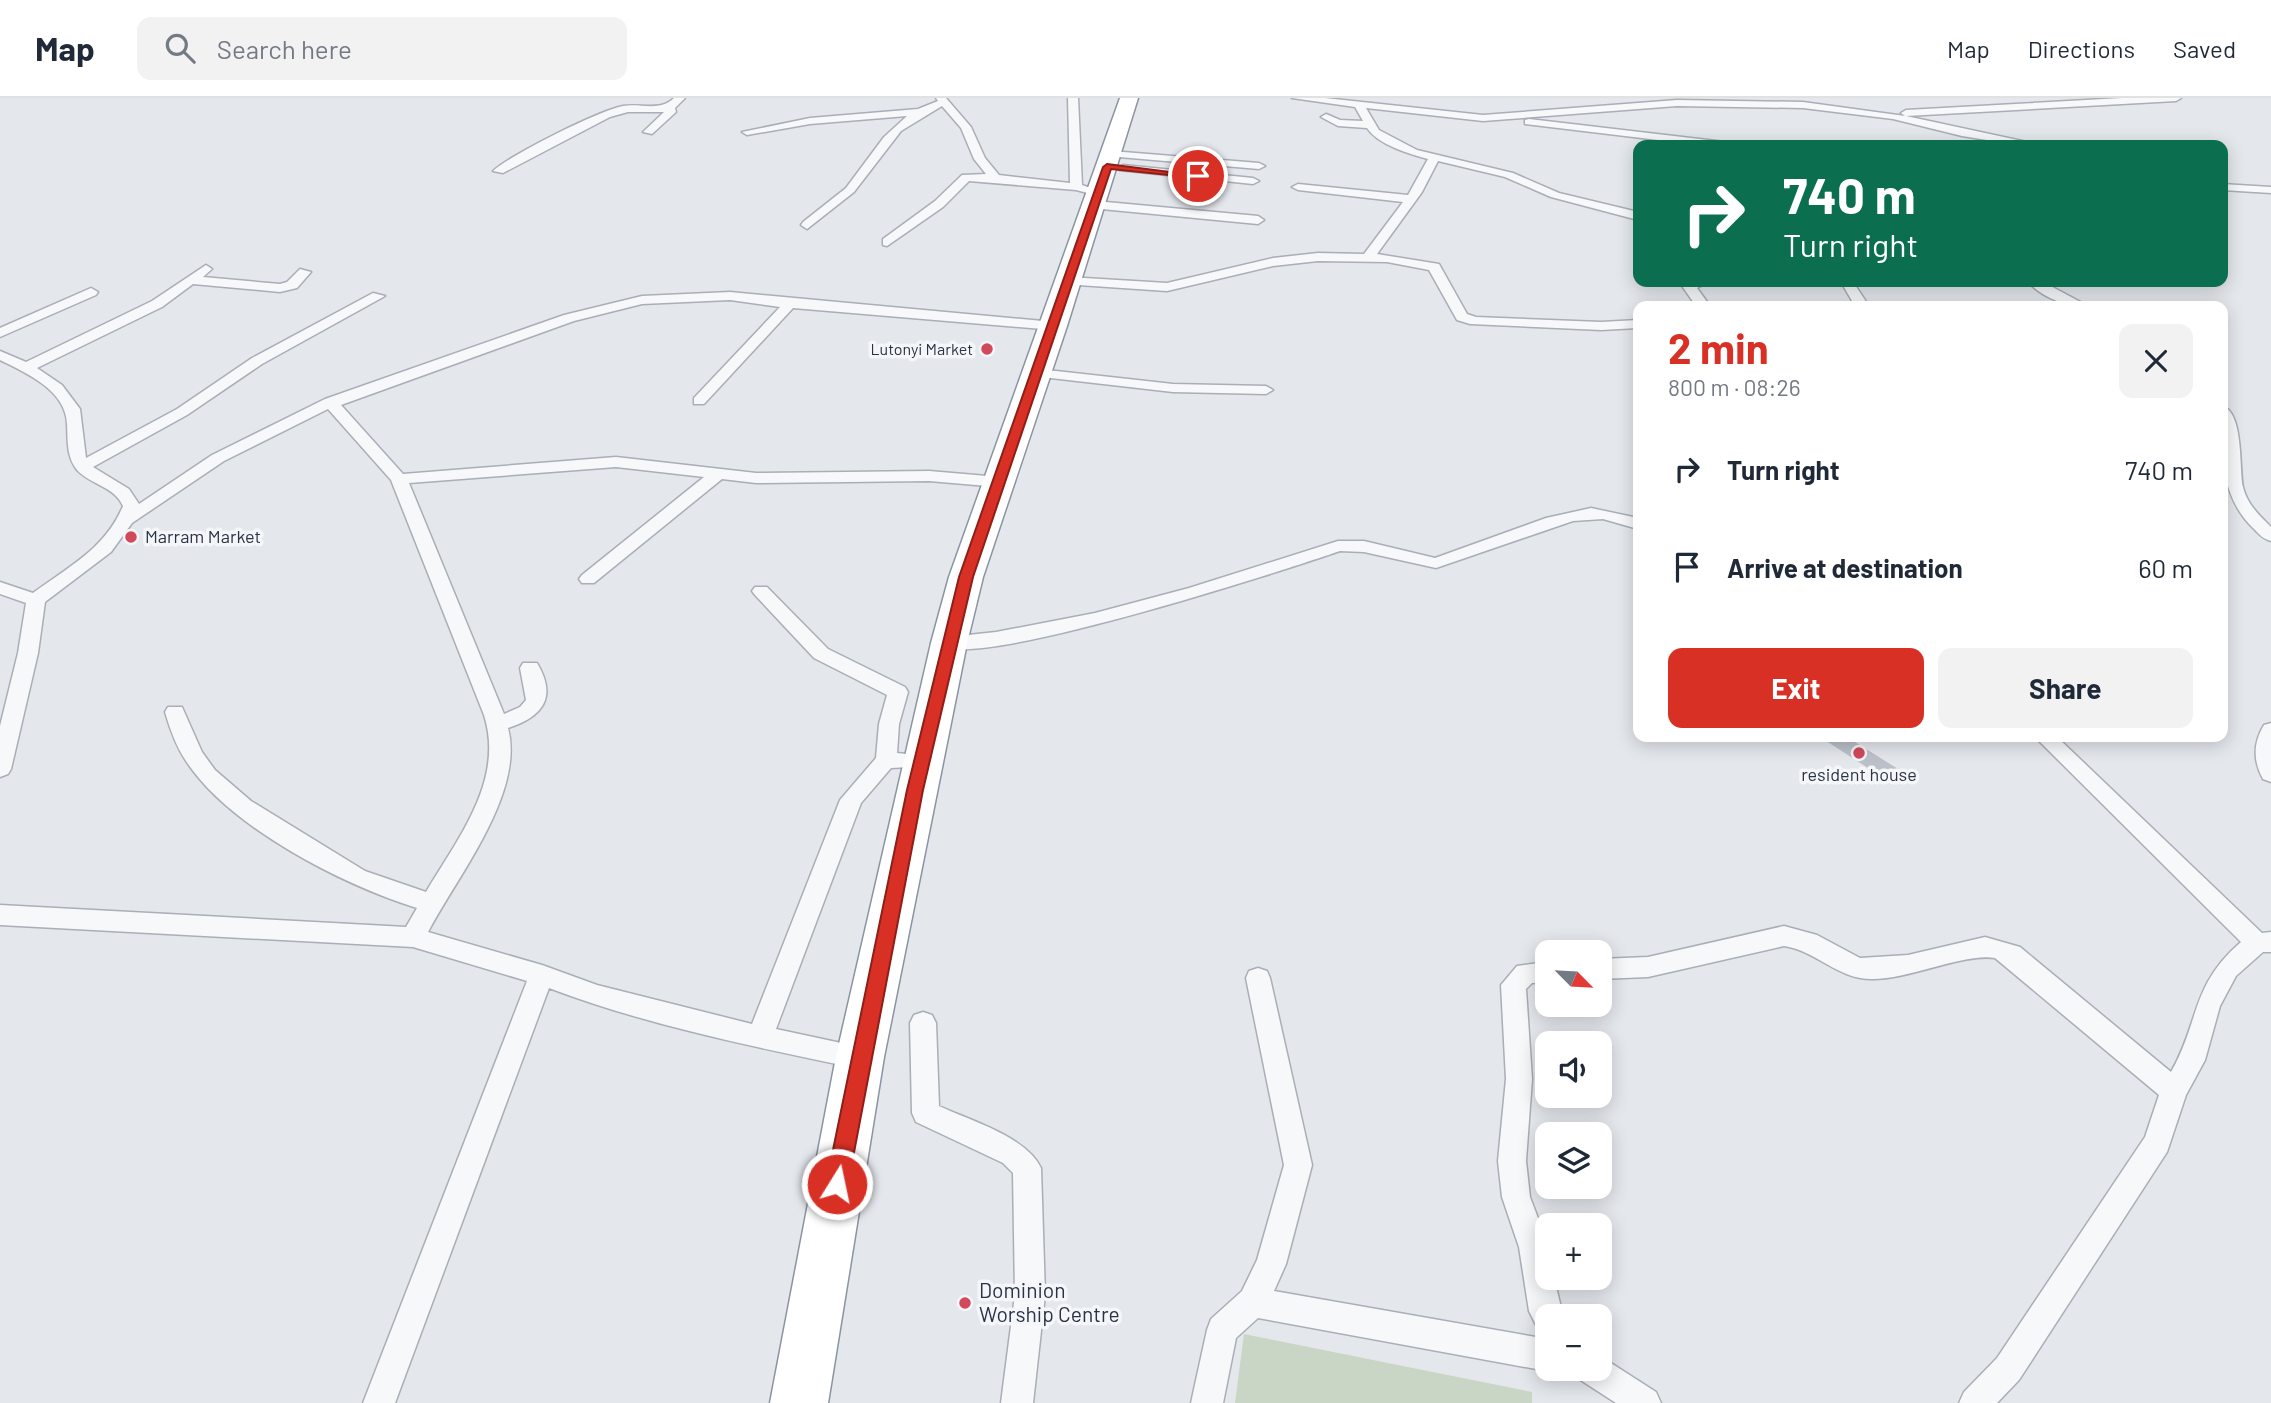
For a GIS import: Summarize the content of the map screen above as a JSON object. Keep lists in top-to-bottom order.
{
  "places": [
    "Lutonyi Market",
    "Marram Market",
    "resident house",
    "Dominion Worship Centre"
  ],
  "north": "bottom right",
  "page": {
    "header": "Map",
    "search": "Search here",
    "nav": ["Map", "Directions", "Saved"],
    "turn": ["740 m", "Turn right"],
    "heading": ["2 min", "800 m · 08:26"],
    "list": [
      {
        "name": "Turn right",
        "value": "740 m"
      },
      {
        "name": "Arrive at destination",
        "value": "60 m"
      }
    ],
    "buttons": ["Exit", "Share"],
    "map_buttons": ["+", "−"]
  }
}
